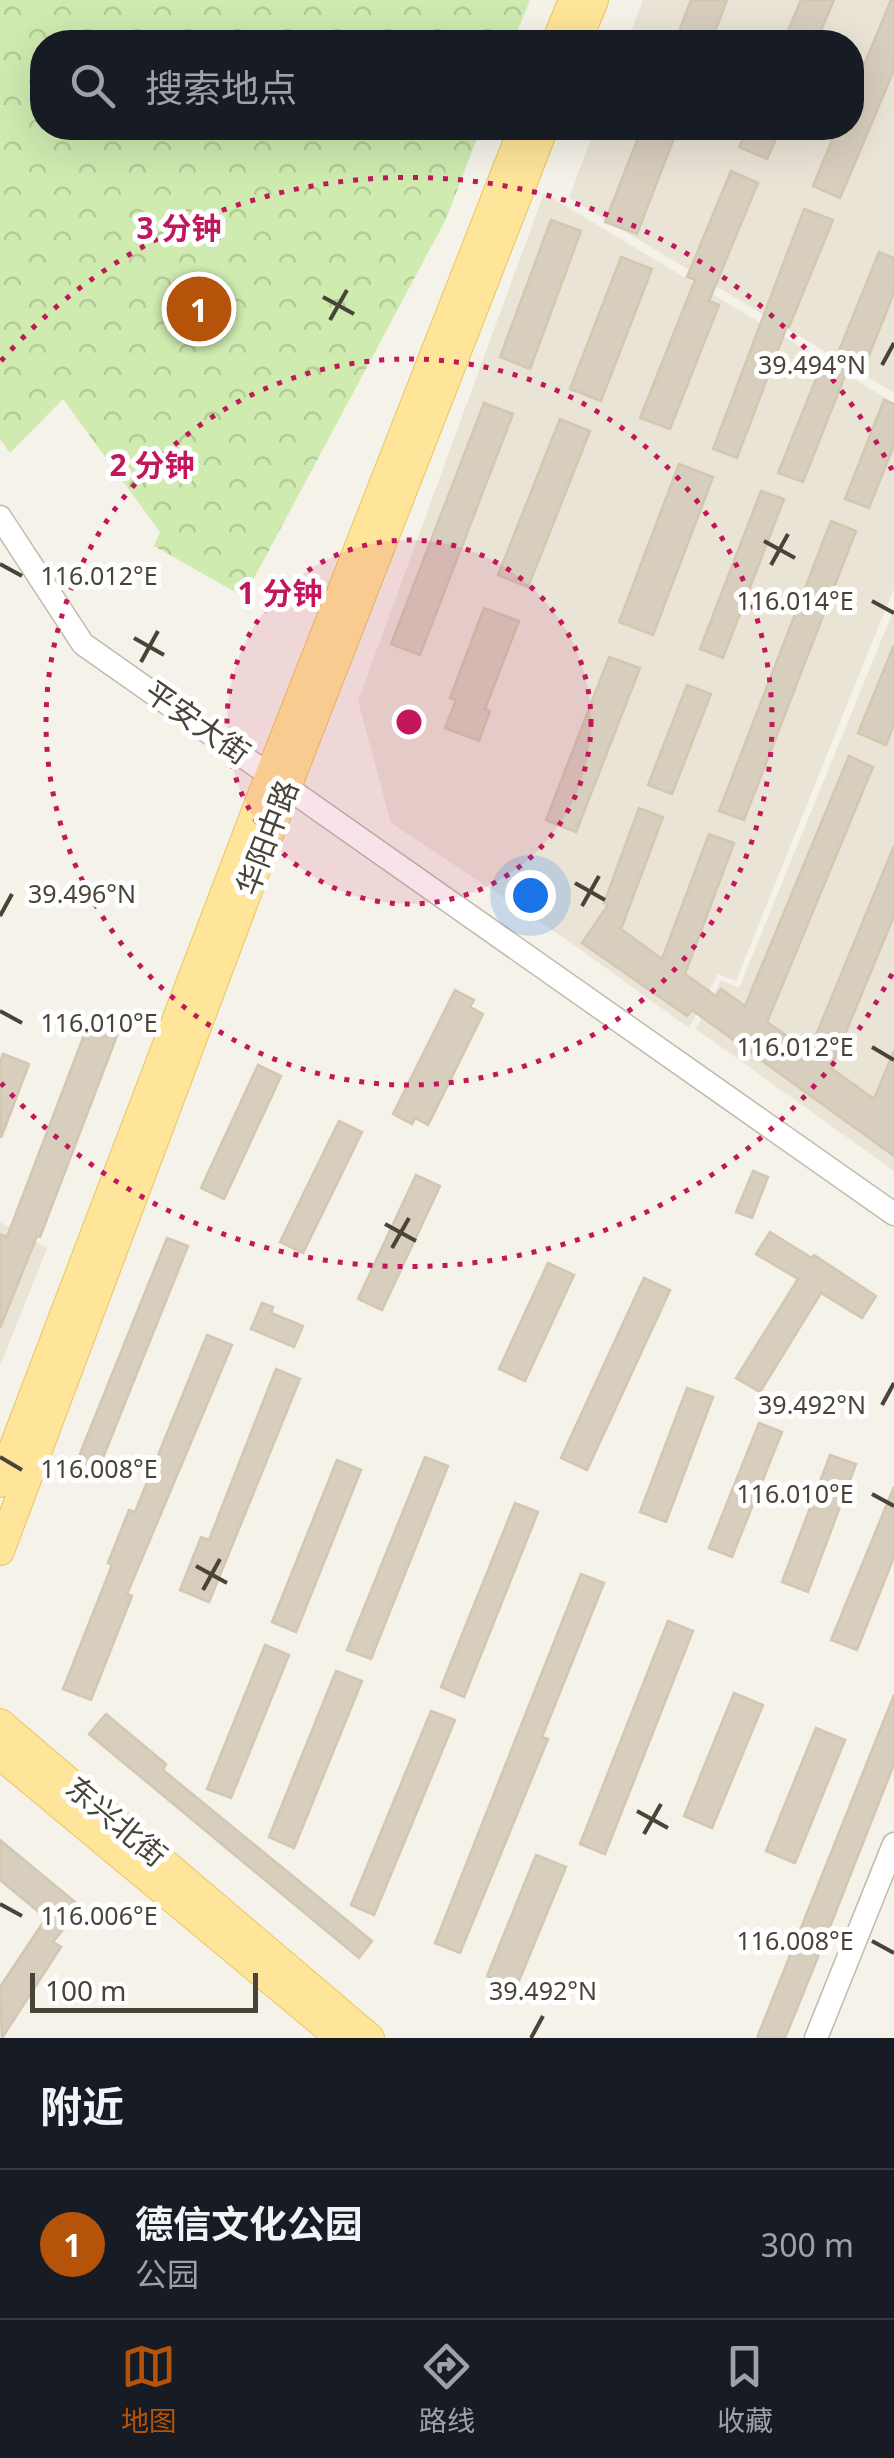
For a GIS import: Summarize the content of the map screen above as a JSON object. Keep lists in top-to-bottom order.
{
  "streets": {
    "main road": ["华阳中路", "东兴北街"],
    "street": ["平安大街"]
  },
  "crossings": [
    ["平安大街", "华阳中路"]
  ],
  "scale_bar": "100 m",
  "page": {
    "search": "搜索地点",
    "pins": "1",
    "scale": "100 m",
    "heading": "附近",
    "list": [
      {
        "mark": "1",
        "name": "德信文化公园",
        "note": "公园",
        "value": "300 m"
      }
    ],
    "nav": ["地图", "路线", "收藏"]
  },
  "coordinates": [
    "39.494°N",
    "116.012°E",
    "116.014°E",
    "39.496°N",
    "116.010°E",
    "39.492°N",
    "116.008°E",
    "116.006°E"
  ],
  "rings": ["3 分钟", "2 分钟", "1 分钟"]
}
